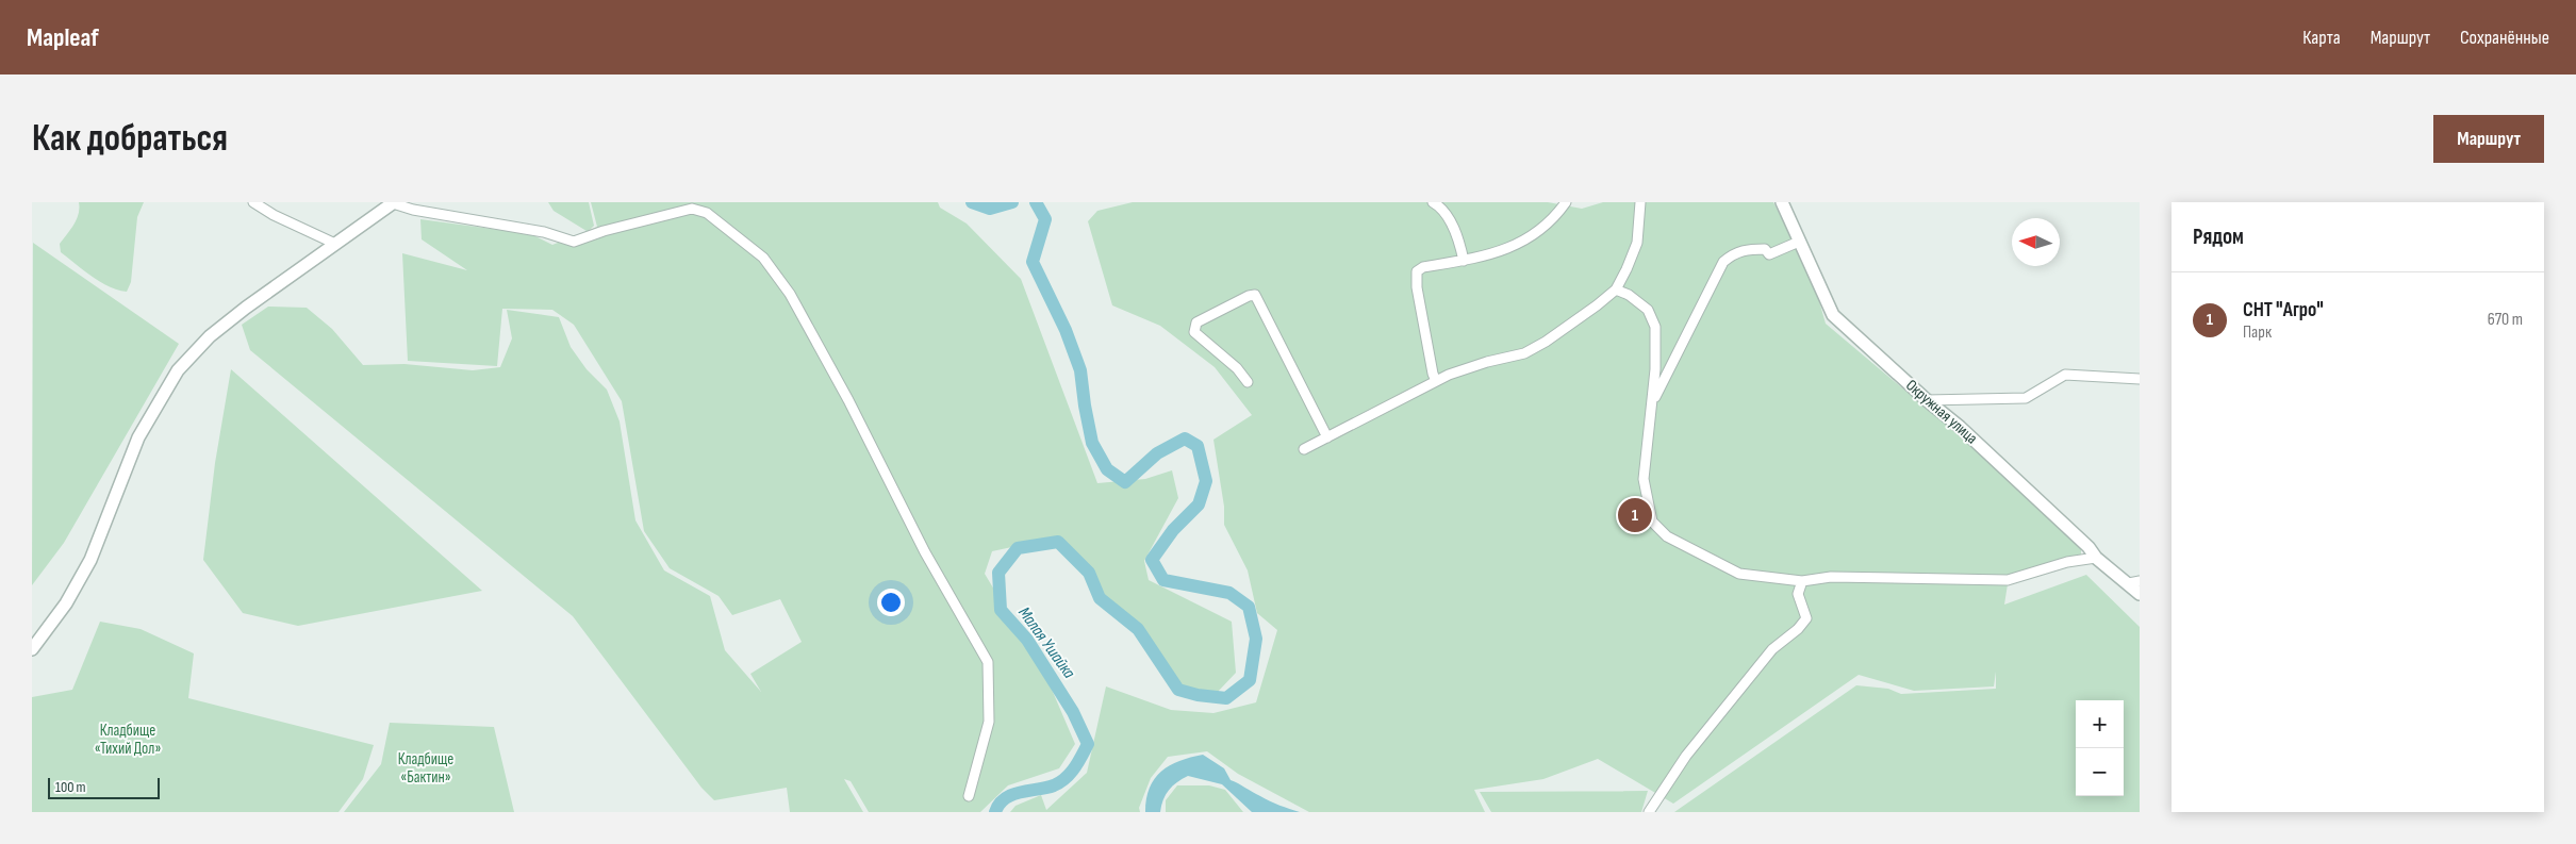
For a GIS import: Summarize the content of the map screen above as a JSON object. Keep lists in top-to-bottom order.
{
  "streets": {
    "street": ["Окружная улица"]
  },
  "water": ["Малая Ушайка"],
  "parks": ["Кладбище «Тихий Дол»", "Кладбище «Бактин»"],
  "scale_bar": "100 m",
  "north": "left",
  "page": {
    "header": "Mapleaf",
    "nav": ["Карта", "Маршрут", "Сохранённые"],
    "buttons": "Маршрут",
    "title": "Как добраться",
    "heading": "Рядом",
    "list": [
      {
        "mark": "1",
        "name": "СНТ \"Агро\"",
        "note": "Парк",
        "value": "670 m"
      }
    ],
    "pins": "1",
    "map_buttons": ["+", "−"],
    "scale": "100 m"
  }
}
